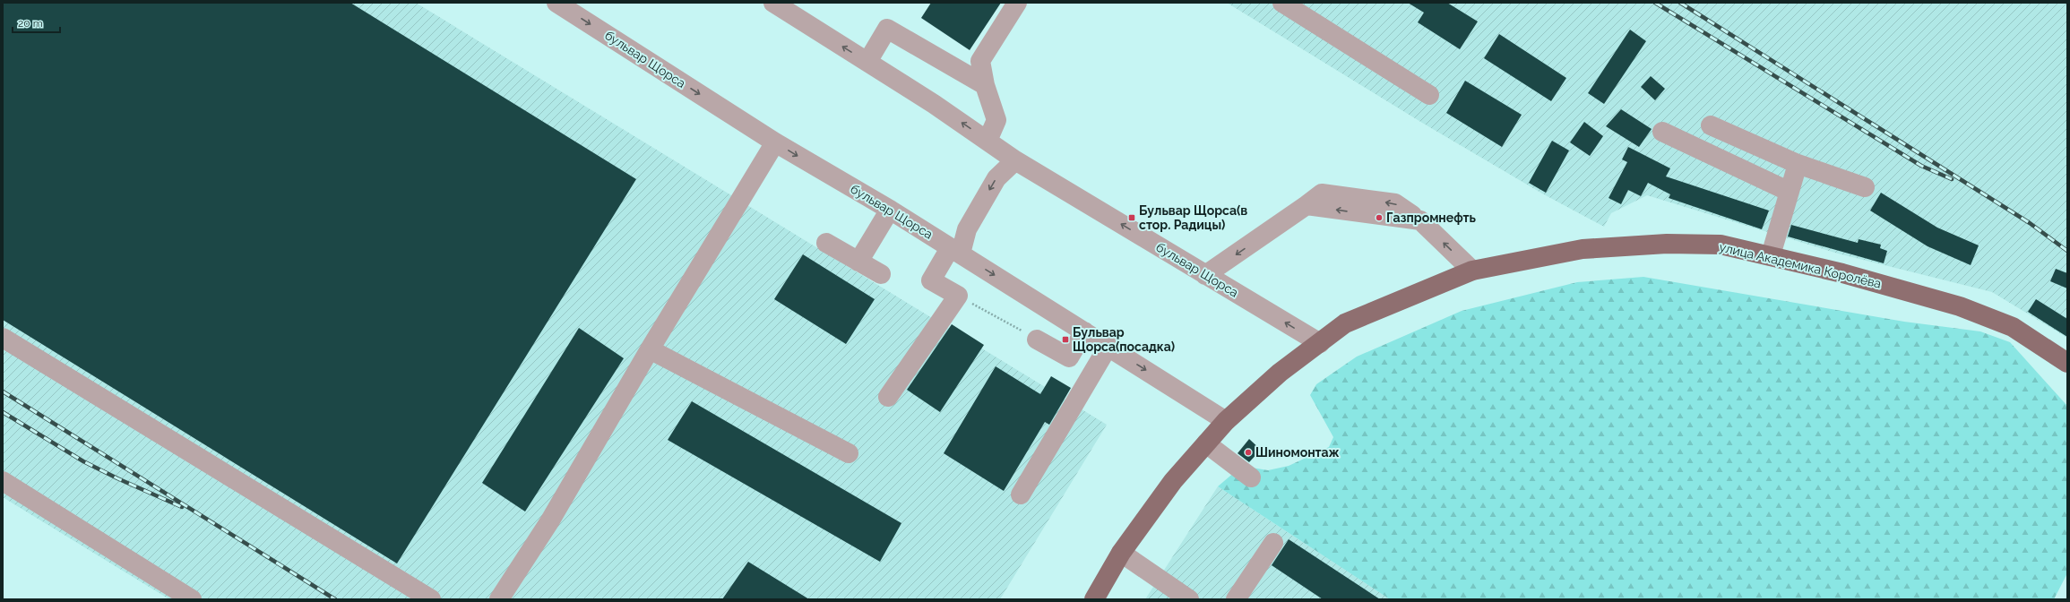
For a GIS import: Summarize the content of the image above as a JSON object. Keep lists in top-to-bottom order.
{
  "streets": {
    "main road": ["улица Академика Королёва"],
    "street": ["бульвар Щорса"]
  },
  "crossings": [
    ["бульвар Щорса", "улица Академика Королёва"]
  ],
  "places": {
    "transit": ["Бульвар Щорса(в стор. Радицы)", "Бульвар Щорса(посадка)"],
    "other": ["Газпромнефть", "Шиномонтаж"]
  },
  "scale_bar": "20 m"
}
